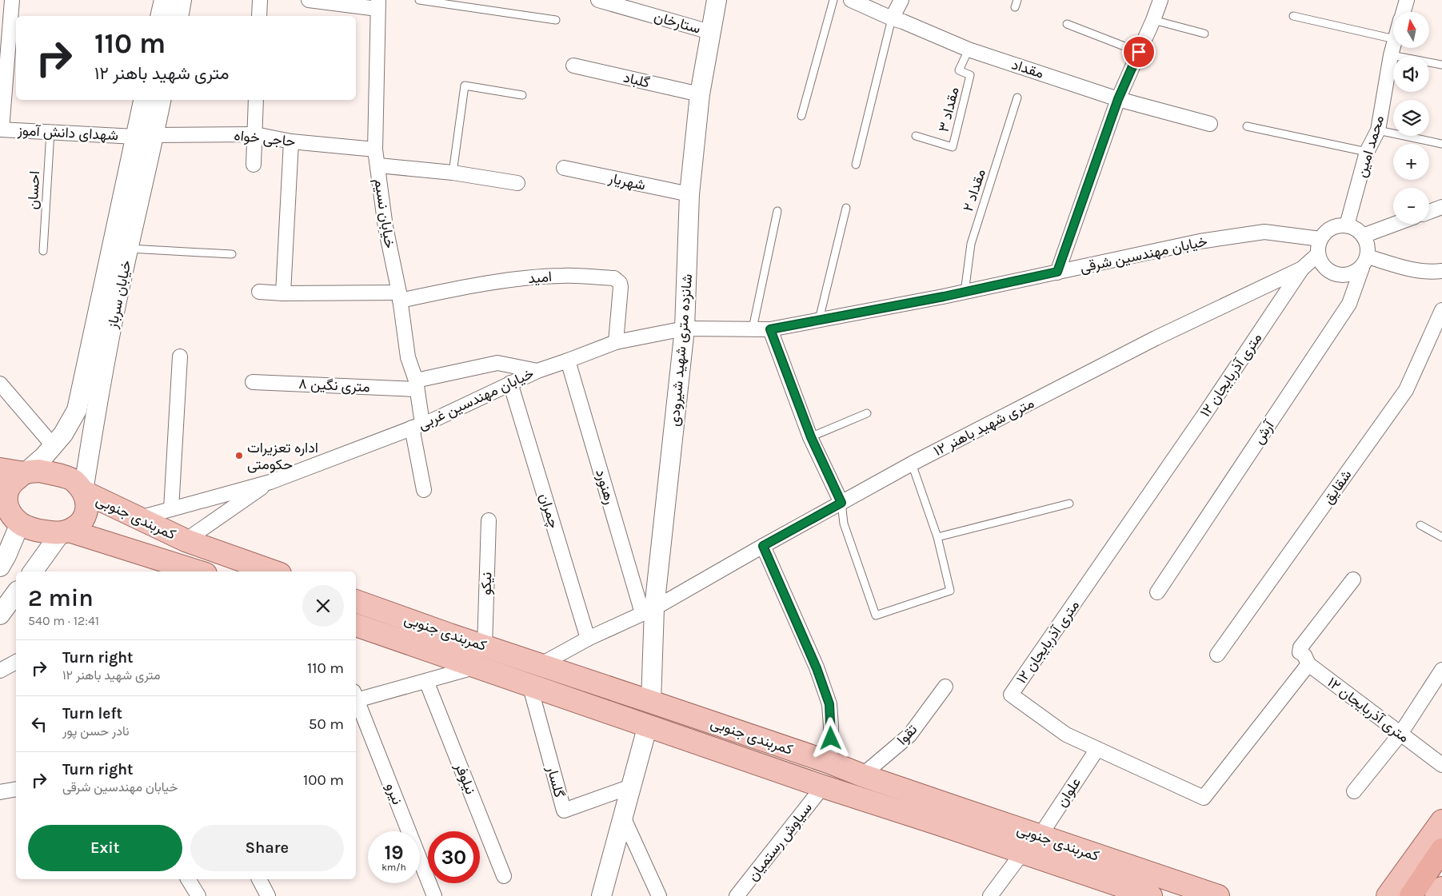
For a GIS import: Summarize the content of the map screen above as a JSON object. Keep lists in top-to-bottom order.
{
  "streets": {
    "main road": ["خیابان سرباز", "شانزده متری شهید شیرودی", "کمربندی جنوبی"],
    "street": [
      "ستارخان",
      "مقداد",
      "گلباد",
      "شهدای دانش آموز",
      "حاجی خواه",
      "محمد امین",
      "شهریار",
      "خیابان نسیم",
      "خیابان مهندسین شرقی",
      "امید",
      "۱۲ متری آذربایجان",
      "۸ متری نگین",
      "خیابان مهندسین غربی",
      "۱۲ متری شهید باهنر",
      "آرش",
      "رهنورد",
      "شقایق",
      "چمران",
      "نیکو",
      "تقوا",
      "نیلوفر",
      "گلسار",
      "علوان",
      "نیرو",
      "سیاوش رستمیان"
    ],
    "lane": ["مقداد ۳", "احسان", "مقداد ۲"]
  },
  "crossings": [
    ["ستارخان", "شانزده متری شهید شیرودی"],
    ["مقداد", "مقداد ۳"],
    ["گلباد", "شانزده متری شهید شیرودی"],
    ["شهدای دانش آموز", "احسان"],
    ["شهدای دانش آموز", "خیابان سرباز"],
    ["حاجی خواه", "خیابان نسیم"],
    ["حاجی خواه", "خیابان سرباز"],
    ["محمد امین", "خیابان مهندسین شرقی"],
    ["محمد امین", "۱۲ متری شهید باهنر"],
    ["محمد امین", "آرش"],
    ["شهریار", "شانزده متری شهید شیرودی"],
    ["مقداد ۲", "خیابان مهندسین شرقی"],
    ["خیابان نسیم", "امید"],
    ["خیابان نسیم", "۸ متری نگین"],
    ["خیابان نسیم", "خیابان مهندسین غربی"],
    ["خیابان مهندسین شرقی", "شانزده متری شهید شیرودی"],
    ["خیابان مهندسین شرقی", "خیابان مهندسین غربی"],
    ["خیابان مهندسین شرقی", "۱۲ متری شهید باهنر"],
    ["خیابان مهندسین شرقی", "آرش"],
    ["امید", "خیابان مهندسین غربی"],
    ["خیابان سرباز", "کمربندی جنوبی"],
    ["شانزده متری شهید شیرودی", "خیابان مهندسین غربی"],
    ["شانزده متری شهید شیرودی", "۱۲ متری شهید باهنر"],
    ["شانزده متری شهید شیرودی", "رهنورد"],
    ["شانزده متری شهید شیرودی", "کمربندی جنوبی"],
    ["۱۲ متری آذربایجان", "۱۲ متری شهید باهنر"],
    ["۱۲ متری آذربایجان", "علوان"],
    ["۸ متری نگین", "خیابان مهندسین غربی"],
    ["خیابان مهندسین غربی", "رهنورد"],
    ["خیابان مهندسین غربی", "چمران"],
    ["۱۲ متری شهید باهنر", "آرش"],
    ["۱۲ متری شهید باهنر", "رهنورد"],
    ["۱۲ متری شهید باهنر", "چمران"],
    ["۱۲ متری شهید باهنر", "کمربندی جنوبی"],
    ["۱۲ متری شهید باهنر", "گلسار"],
    ["کمربندی جنوبی", "نیکو"],
    ["کمربندی جنوبی", "تقوا"],
    ["کمربندی جنوبی", "گلسار"],
    ["کمربندی جنوبی", "علوان"],
    ["کمربندی جنوبی", "سیاوش رستمیان"]
  ],
  "places": ["اداره تعزیرات حکومتی"],
  "north": "top",
  "page": {
    "map_buttons": ["+", "−"],
    "turn": ["110 m", "۱۲ متری شهید باهنر"],
    "heading": ["2 min", "540 m · 12:41"],
    "list": [
      {
        "name": "Turn right",
        "note": "۱۲ متری شهید باهنر",
        "value": "110 m"
      },
      {
        "name": "Turn left",
        "note": "نادر حسن پور",
        "value": "50 m"
      },
      {
        "name": "Turn right",
        "note": "خیابان مهندسین شرقی",
        "value": "100 m"
      }
    ],
    "buttons": ["Exit", "Share"],
    "speed": "19 km/h",
    "limit": "30"
  }
}
